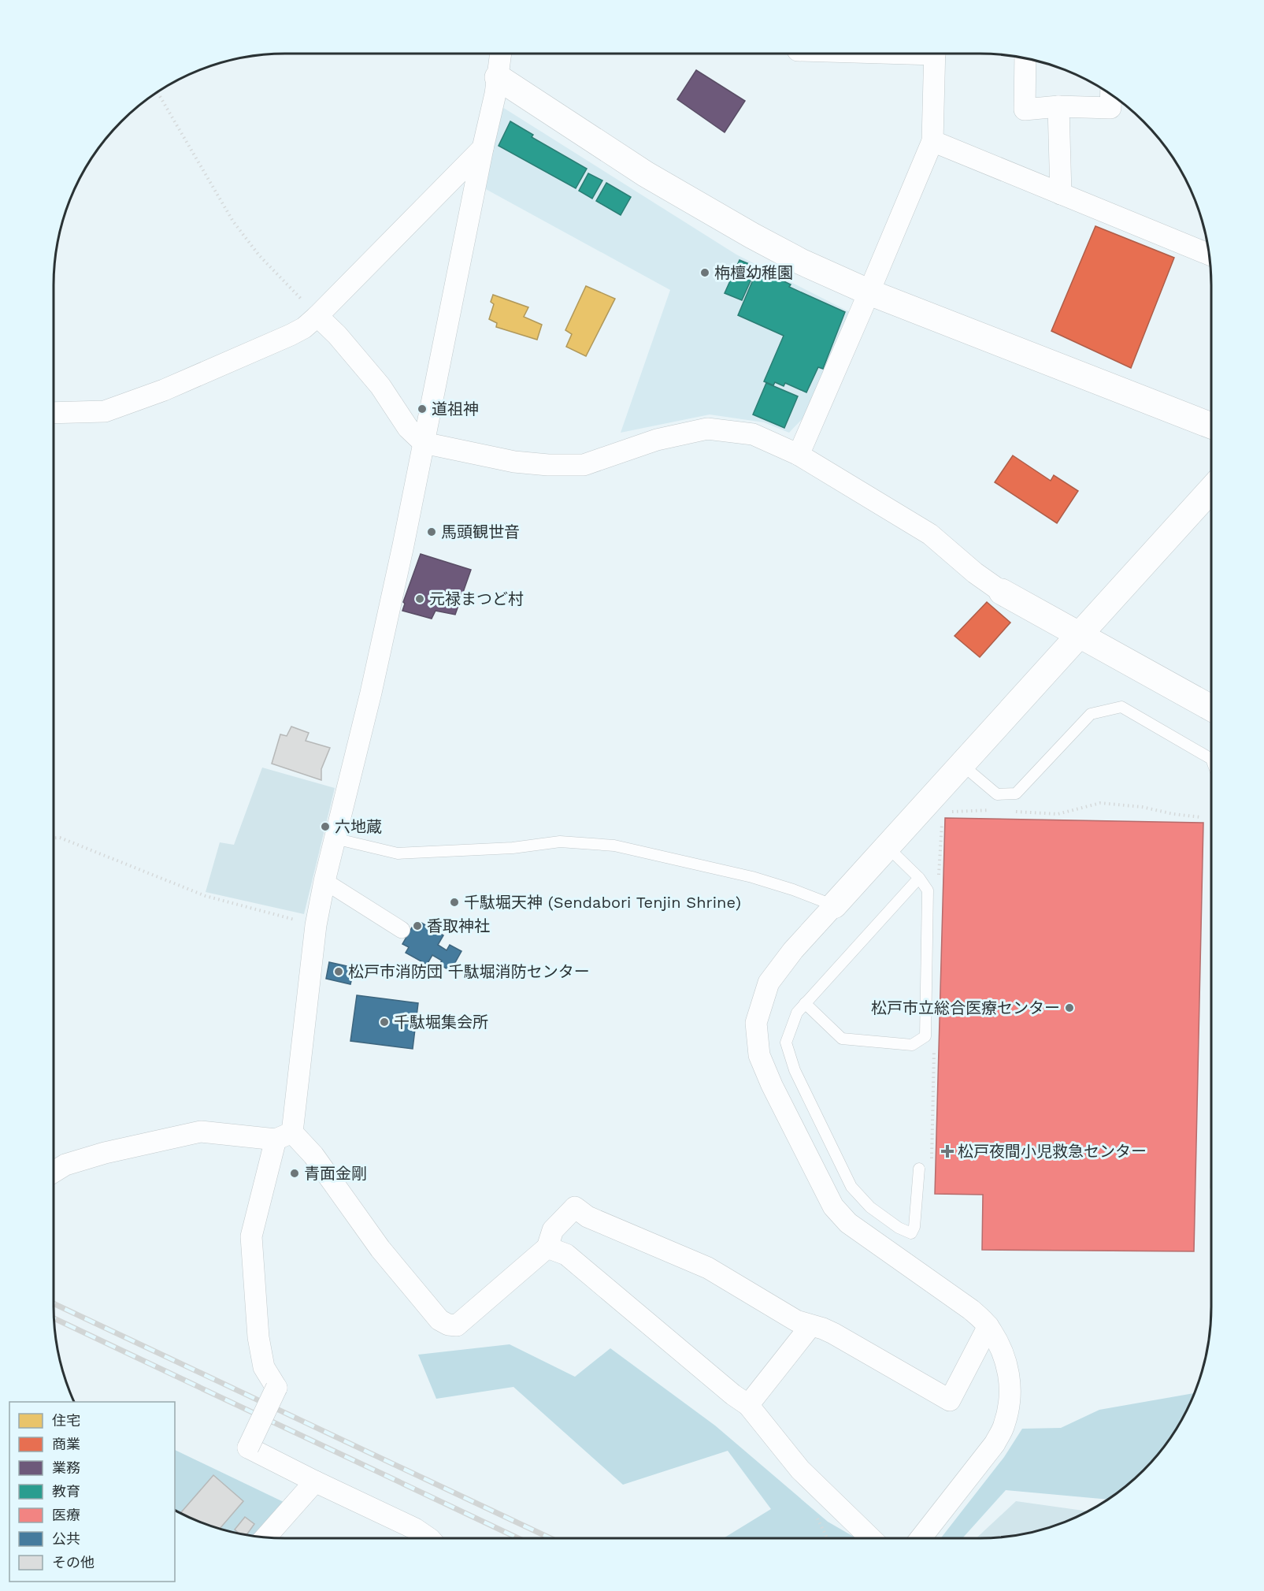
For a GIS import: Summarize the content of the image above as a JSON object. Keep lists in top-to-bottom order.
{
  "places": {
    "other": [
      "栴檀幼稚園",
      "道祖神",
      "馬頭観世音",
      "元禄まつど村",
      "六地蔵",
      "千駄堀天神 (Sendabori Tenjin Shrine)",
      "香取神社",
      "松戸市消防団 千駄堀消防センター",
      "松戸市立総合医療センター",
      "千駄堀集会所",
      "青面金剛"
    ],
    "health": ["松戸夜間小児救急センター"]
  },
  "legend": [
    "住宅",
    "商業",
    "業務",
    "教育",
    "医療",
    "公共",
    "その他"
  ]
}
